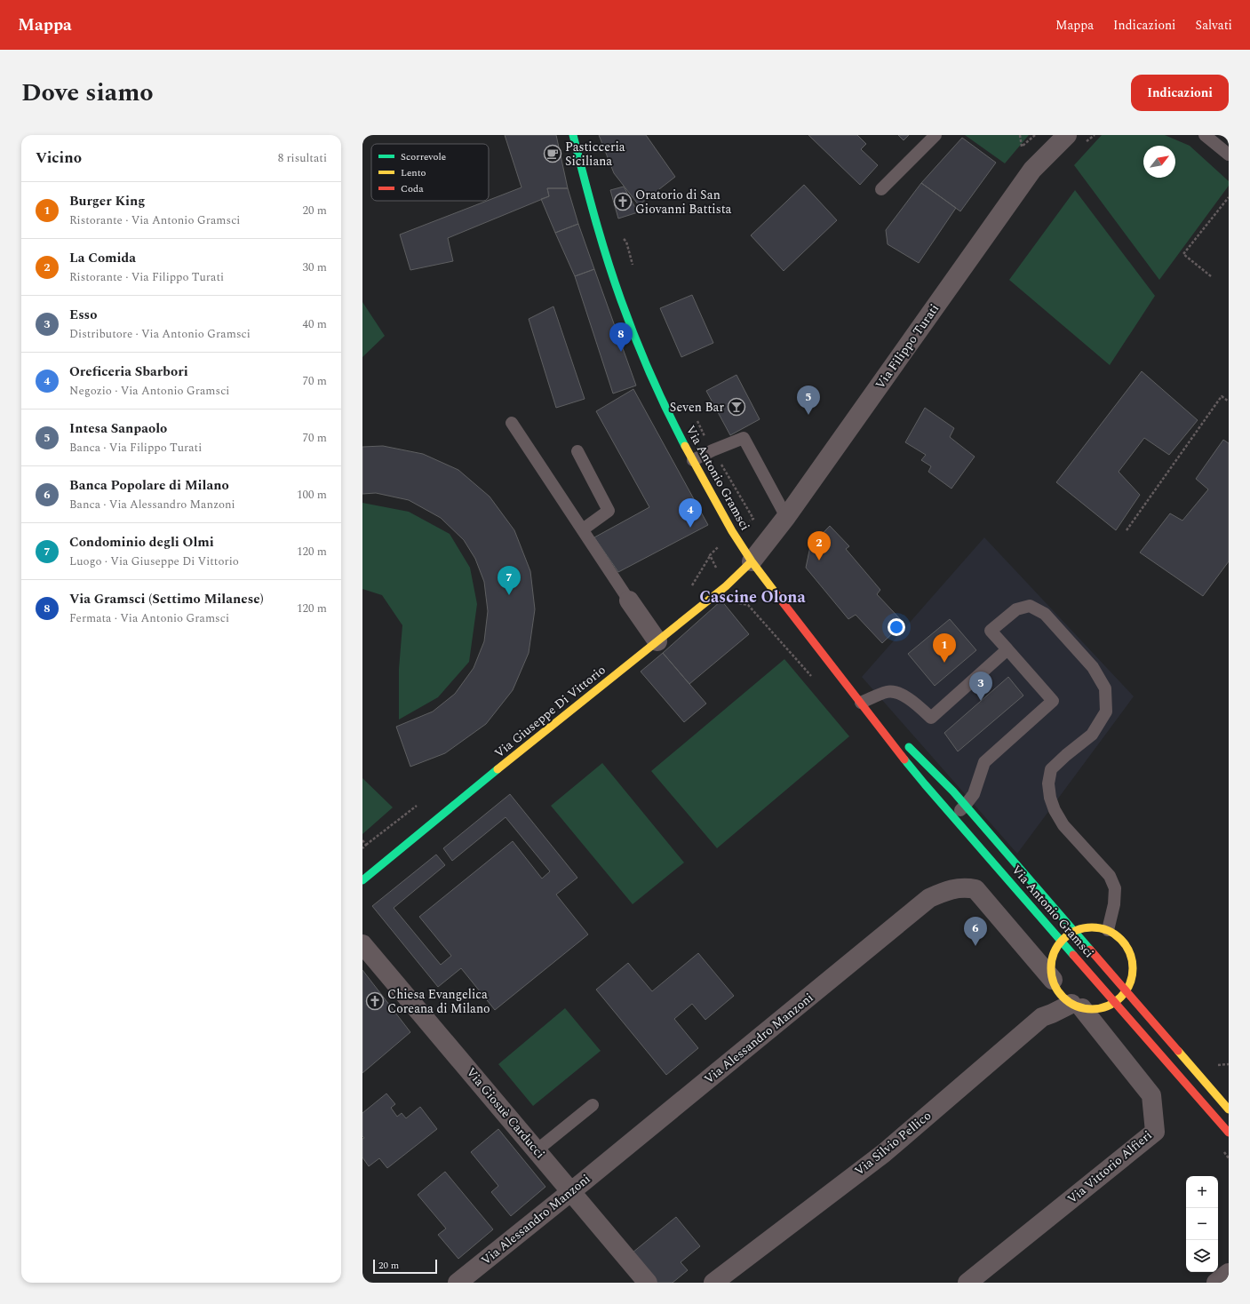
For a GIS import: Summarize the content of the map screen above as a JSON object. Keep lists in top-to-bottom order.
{
  "streets": {
    "main road": ["Via Antonio Gramsci", "Via Giuseppe Di Vittorio"],
    "street": [
      "Via Filippo Turati",
      "Via Alessandro Manzoni",
      "Via Giosuè Carducci",
      "Via Silvio Pellico",
      "Via Vittorio Alfieri"
    ]
  },
  "crossings": [
    ["Via Filippo Turati", "Via Antonio Gramsci"],
    ["Via Filippo Turati", "Via Giuseppe Di Vittorio"],
    ["Via Antonio Gramsci", "Via Giuseppe Di Vittorio"],
    ["Via Alessandro Manzoni", "Via Giosuè Carducci"],
    ["Via Silvio Pellico", "Via Vittorio Alfieri"]
  ],
  "districts": ["Cascine Olona"],
  "places": {
    "cafe": ["Pasticceria Siciliana"],
    "church": ["Oratorio di San Giovanni Battista", "Chiesa Evangelica Coreana di Milano"],
    "bar": ["Seven Bar"]
  },
  "legend": ["Scorrevole", "Lento", "Coda"],
  "scale_bar": "20 m",
  "north": "top right",
  "page": {
    "header": "Mappa",
    "nav": ["Mappa", "Indicazioni", "Salvati"],
    "title": "Dove siamo",
    "buttons": "Indicazioni",
    "heading": ["Vicino", "8 risultati"],
    "list": [
      {
        "mark": "1",
        "name": "Burger King",
        "note": "Ristorante · Via Antonio Gramsci",
        "value": "20 m"
      },
      {
        "mark": "2",
        "name": "La Comida",
        "note": "Ristorante · Via Filippo Turati",
        "value": "30 m"
      },
      {
        "mark": "3",
        "name": "Esso",
        "note": "Distributore · Via Antonio Gramsci",
        "value": "40 m"
      },
      {
        "mark": "4",
        "name": "Oreficeria Sbarbori",
        "note": "Negozio · Via Antonio Gramsci",
        "value": "70 m"
      },
      {
        "mark": "5",
        "name": "Intesa Sanpaolo",
        "note": "Banca · Via Filippo Turati",
        "value": "70 m"
      },
      {
        "mark": "6",
        "name": "Banca Popolare di Milano",
        "note": "Banca · Via Alessandro Manzoni",
        "value": "100 m"
      },
      {
        "mark": "7",
        "name": "Condominio degli Olmi",
        "note": "Luogo · Via Giuseppe Di Vittorio",
        "value": "120 m"
      },
      {
        "mark": "8",
        "name": "Via Gramsci (Settimo Milanese)",
        "note": "Fermata · Via Antonio Gramsci",
        "value": "120 m"
      }
    ],
    "pins": [
      "8",
      "5",
      "4",
      "2",
      "7",
      "1",
      "3",
      "6"
    ],
    "map_buttons": ["+", "−"],
    "scale": "20 m"
  }
}
